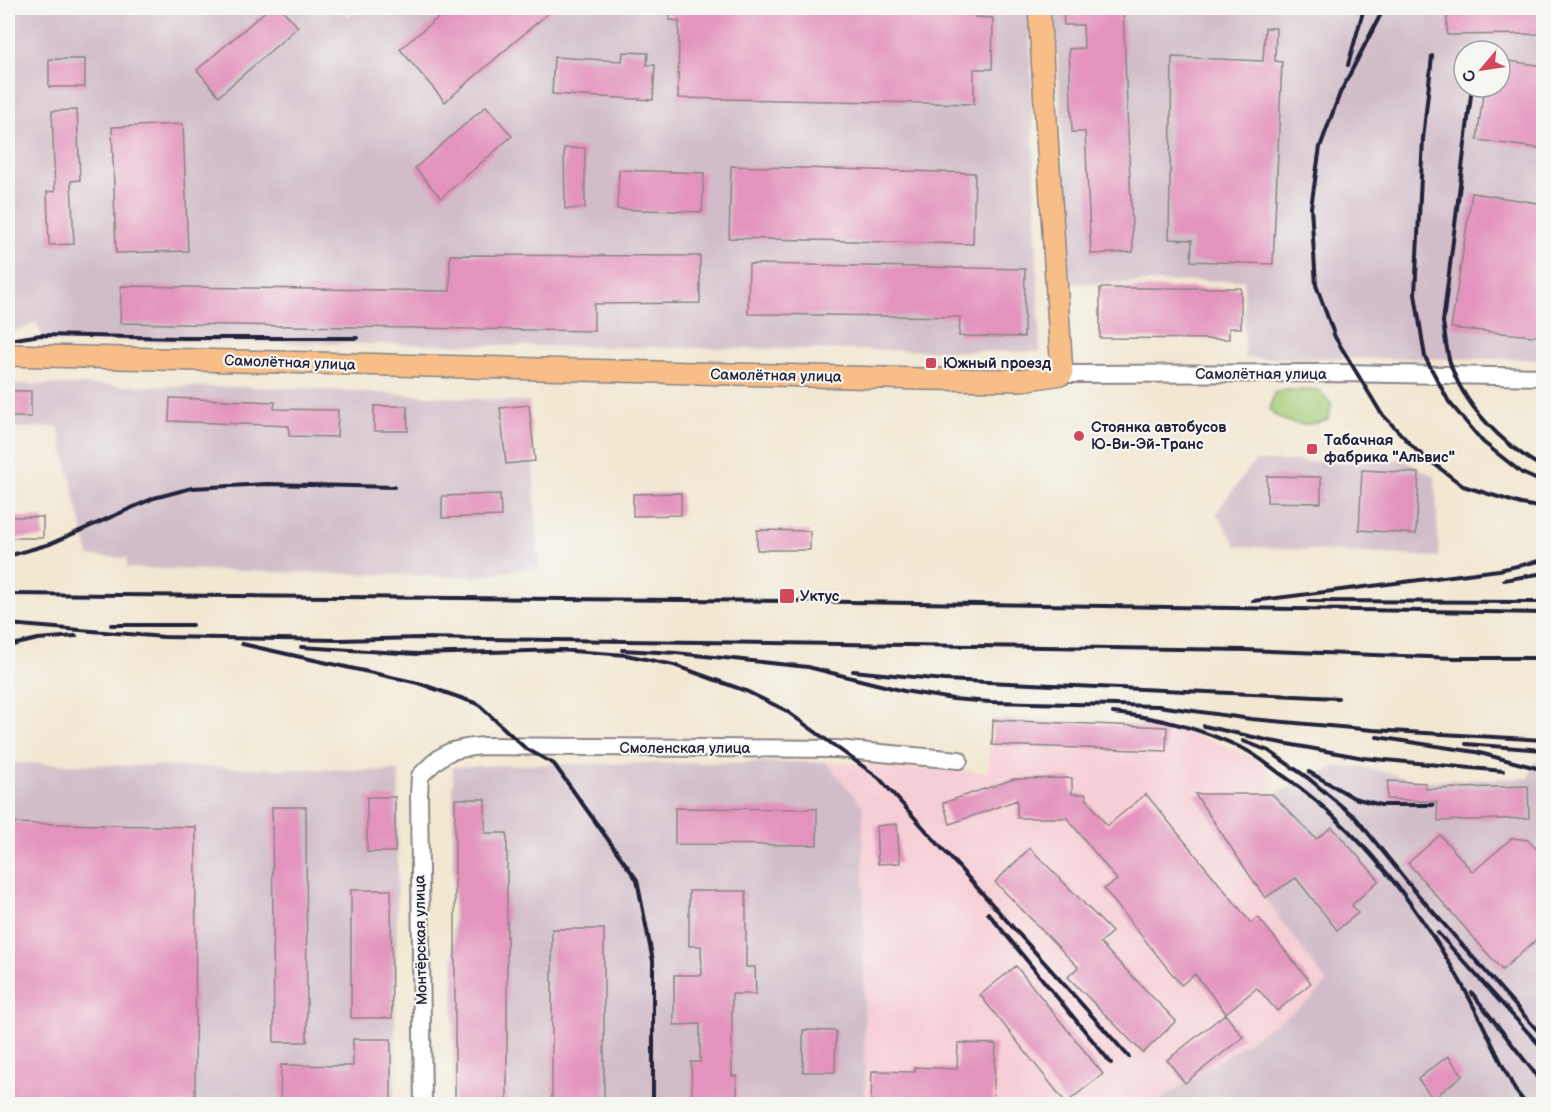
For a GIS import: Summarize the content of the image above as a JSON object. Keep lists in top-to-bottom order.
{
  "streets": {
    "main road": ["Самолётная улица"],
    "street": ["Смоленская улица", "Монтёрская улица"]
  },
  "crossings": [
    ["Смоленская улица", "Монтёрская улица"]
  ],
  "places": {
    "transit": ["Южный проезд", "Табачная фабрика \"Альвис\"", "Уктус"],
    "other": ["Стоянка автобусов Ю-Ви-Эй-Транс"]
  },
  "north": "bottom left"
}
